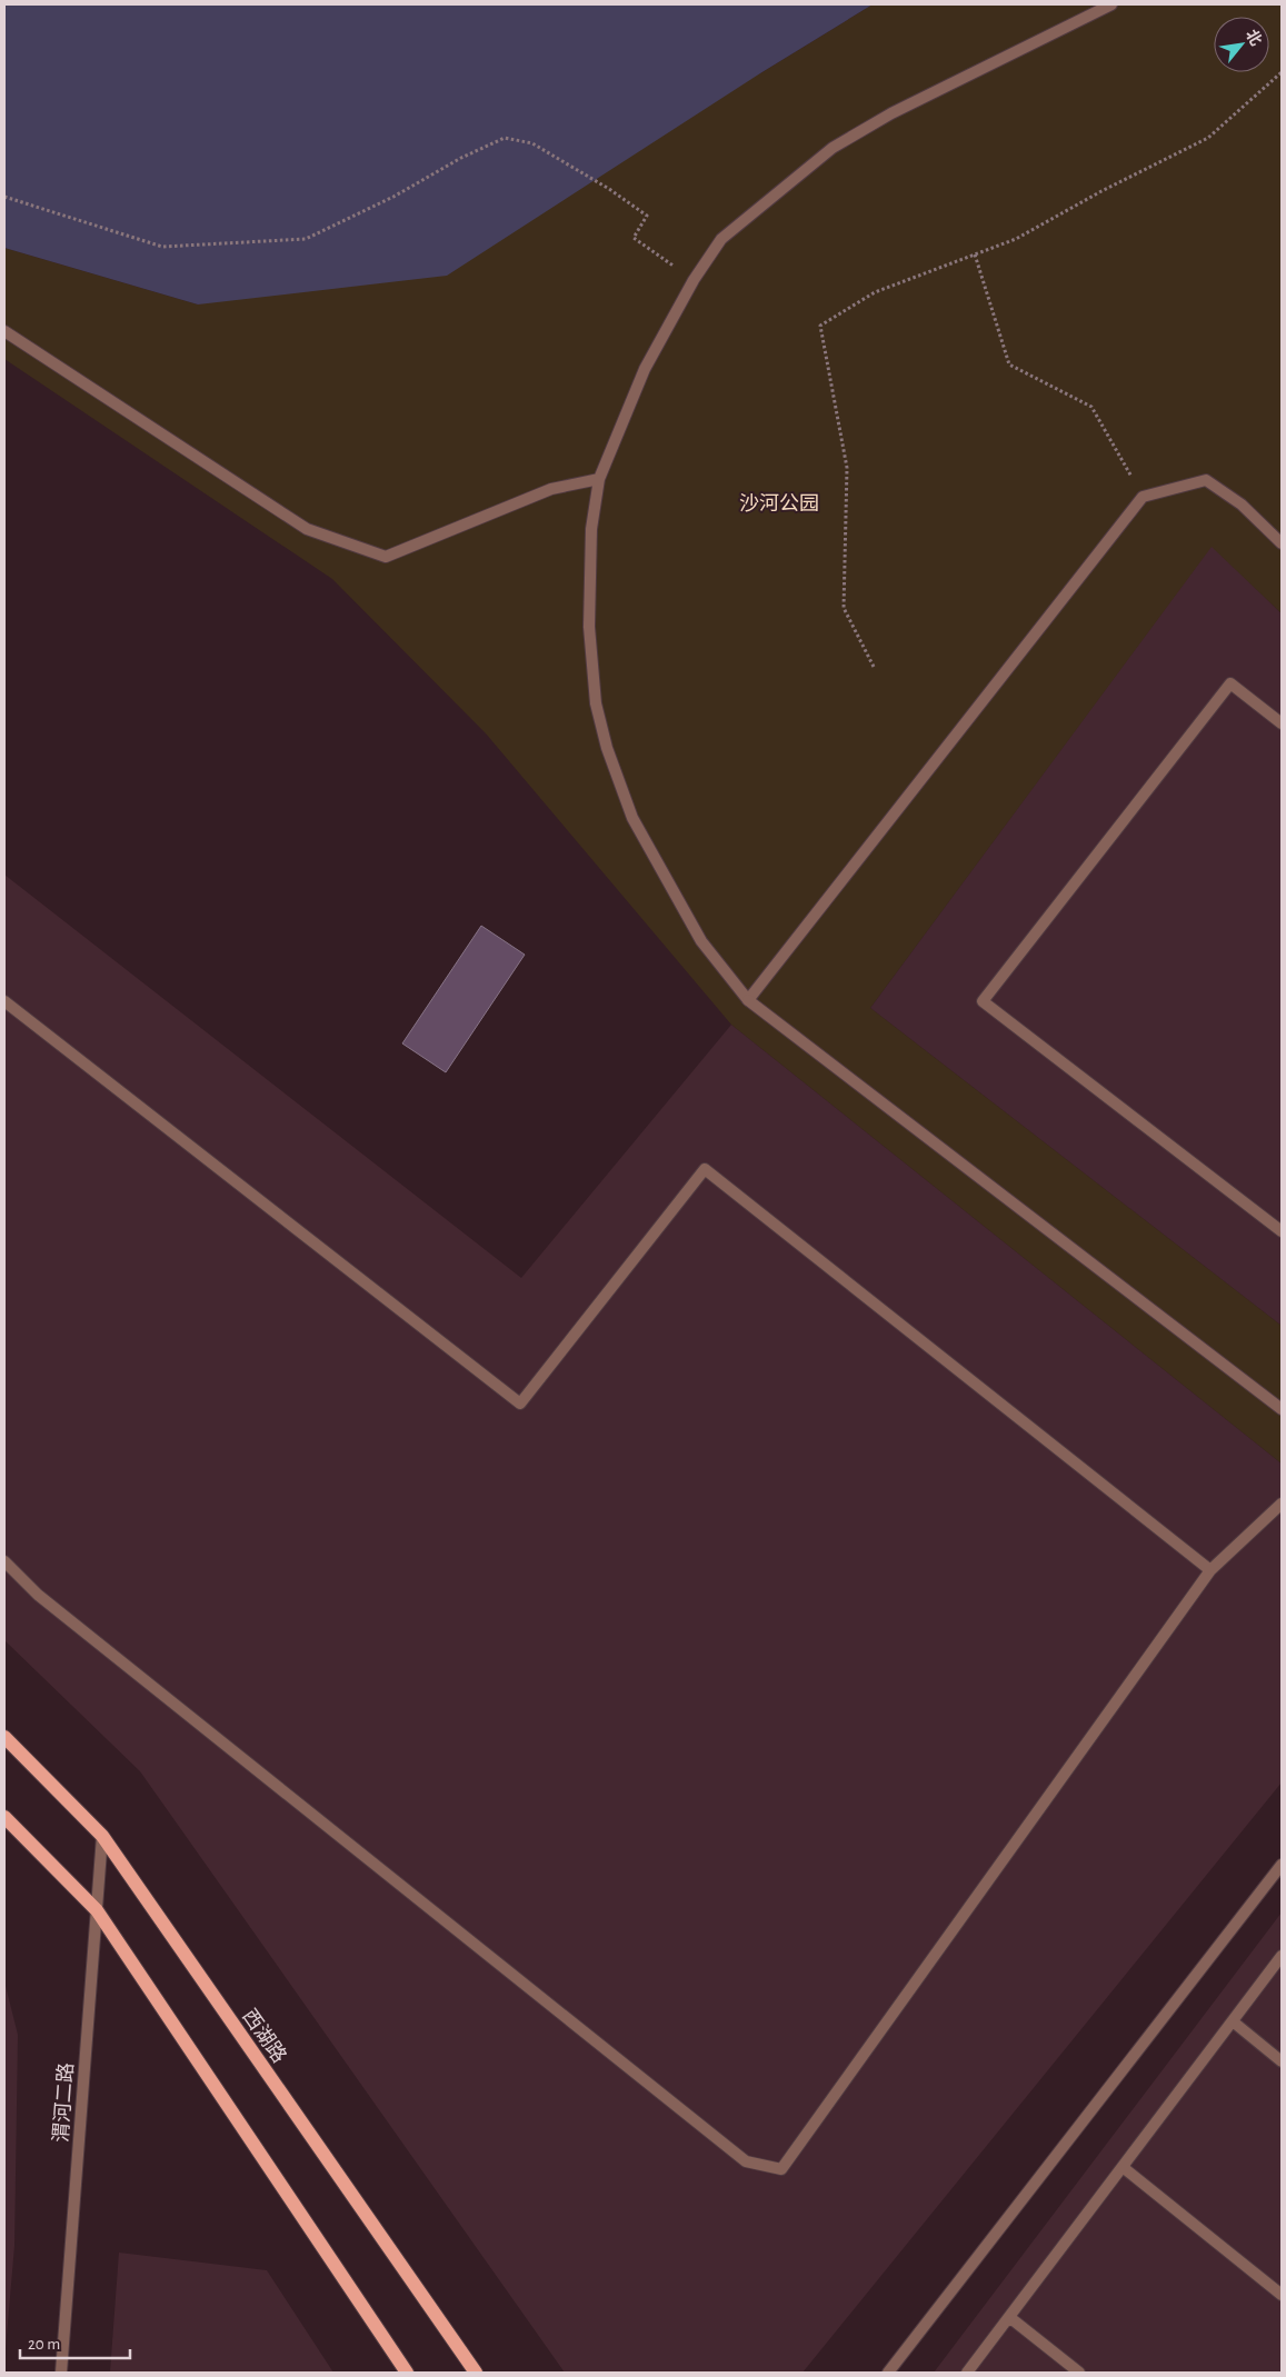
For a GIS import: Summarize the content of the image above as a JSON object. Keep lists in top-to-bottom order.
{
  "streets": {
    "main road": ["西湖路"],
    "street": ["渭河二路"]
  },
  "crossings": [
    ["西湖路", "渭河二路"]
  ],
  "parks": ["沙河公园"],
  "scale_bar": "20 m",
  "north": "top right"
}
